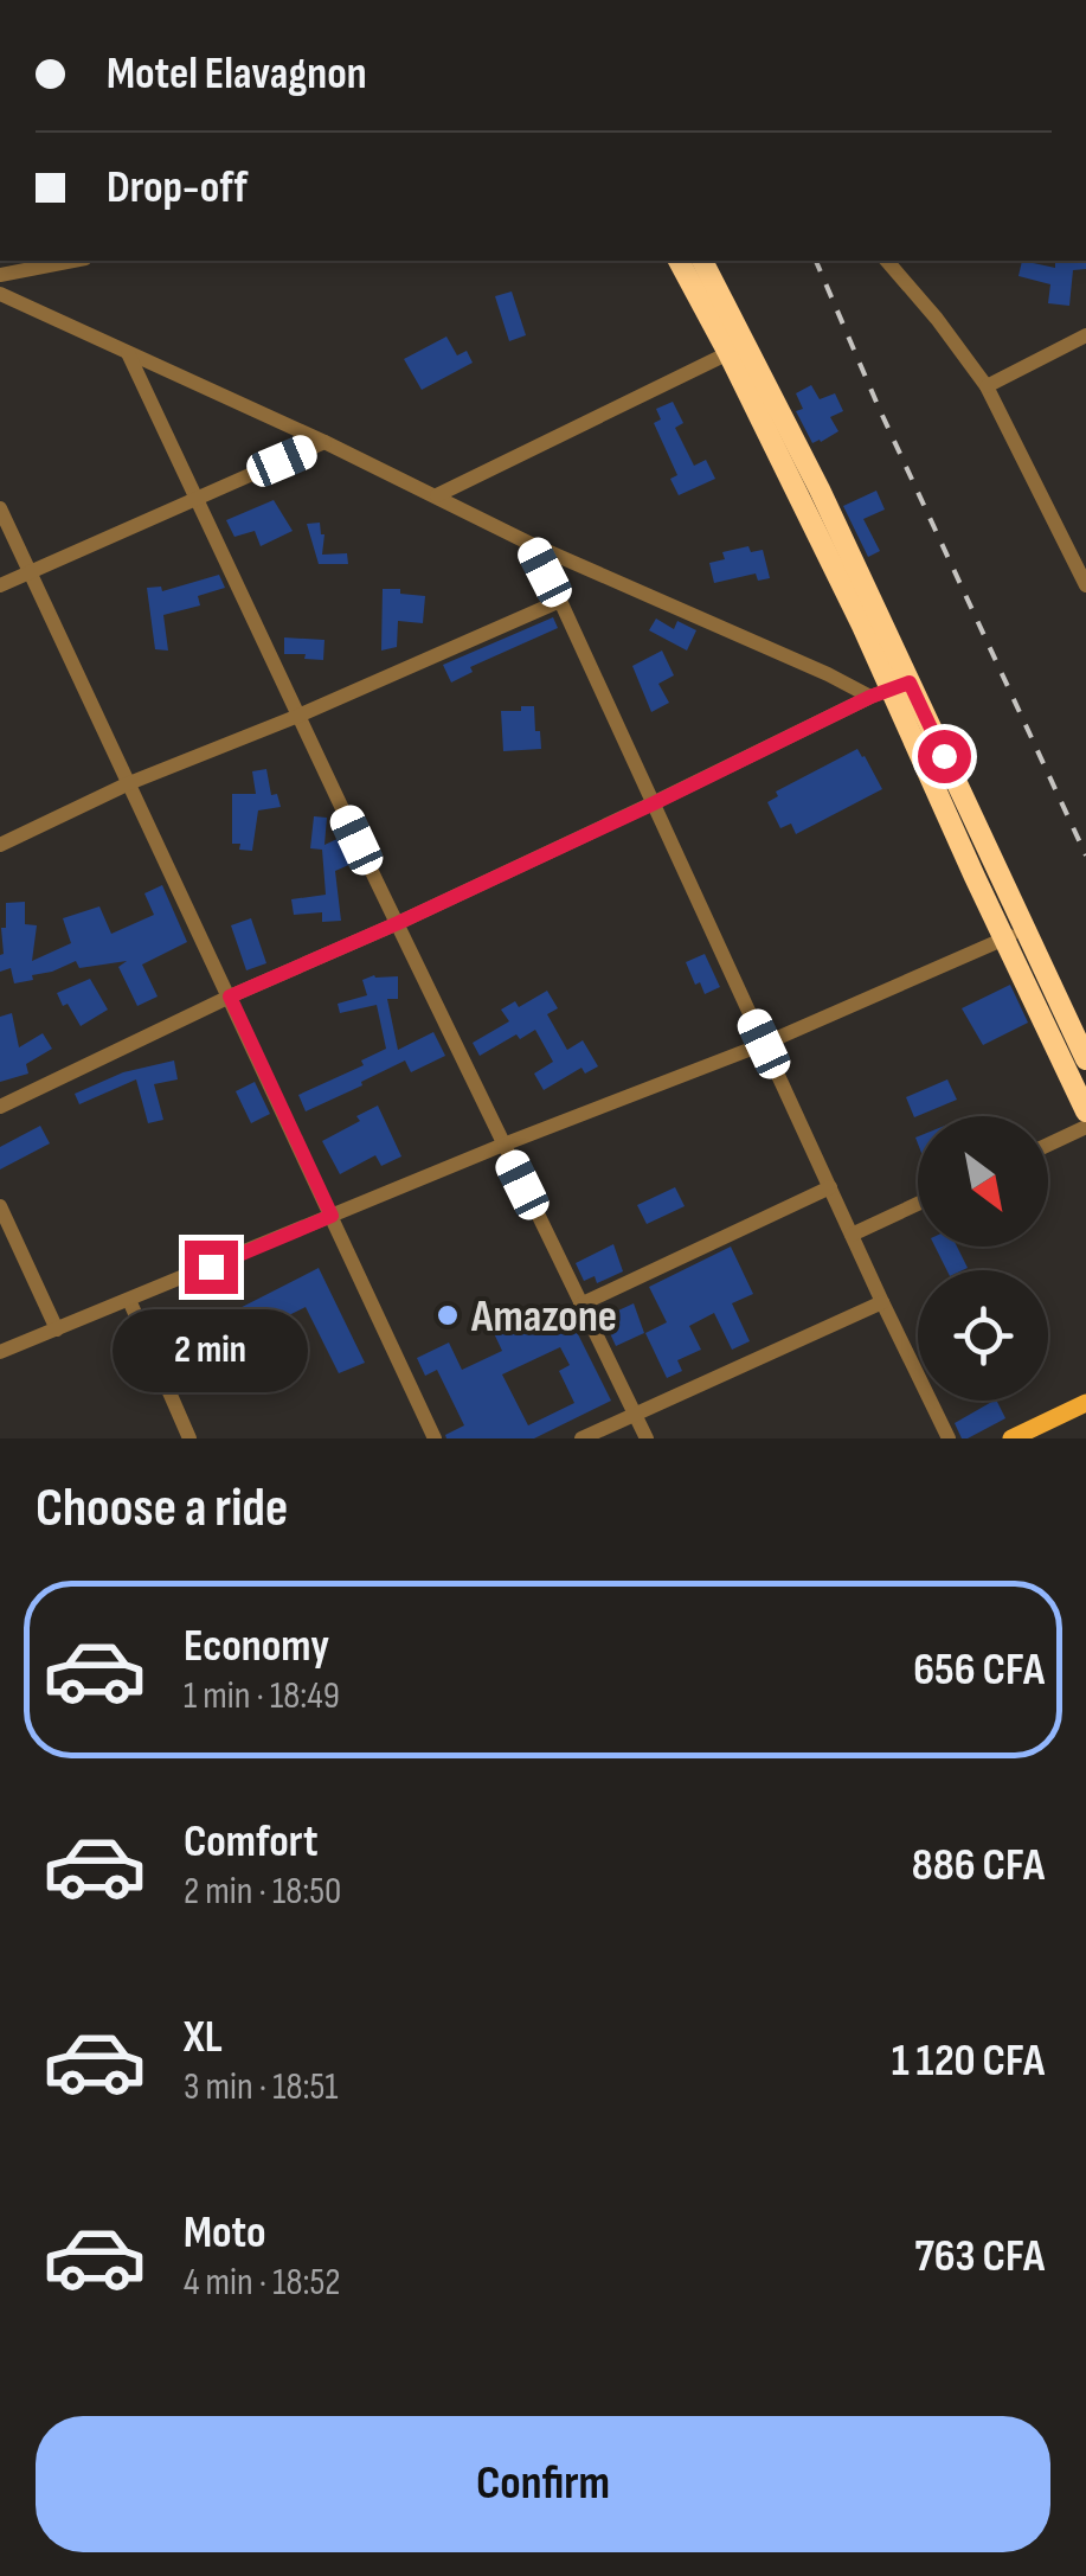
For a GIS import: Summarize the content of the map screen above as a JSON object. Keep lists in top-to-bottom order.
{
  "places": ["Amazone"],
  "north": "bottom right",
  "page": {
    "banner": ["Motel Elavagnon", "Drop-off"],
    "bubble": "2 min",
    "heading": "Choose a ride",
    "list": [
      {
        "name": "Economy",
        "note": "1 min · 18:49",
        "value": "656 CFA"
      },
      {
        "name": "Comfort",
        "note": "2 min · 18:50",
        "value": "886 CFA"
      },
      {
        "name": "XL",
        "note": "3 min · 18:51",
        "value": "1 120 CFA"
      },
      {
        "name": "Moto",
        "note": "4 min · 18:52",
        "value": "763 CFA"
      }
    ],
    "buttons": "Confirm"
  }
}
